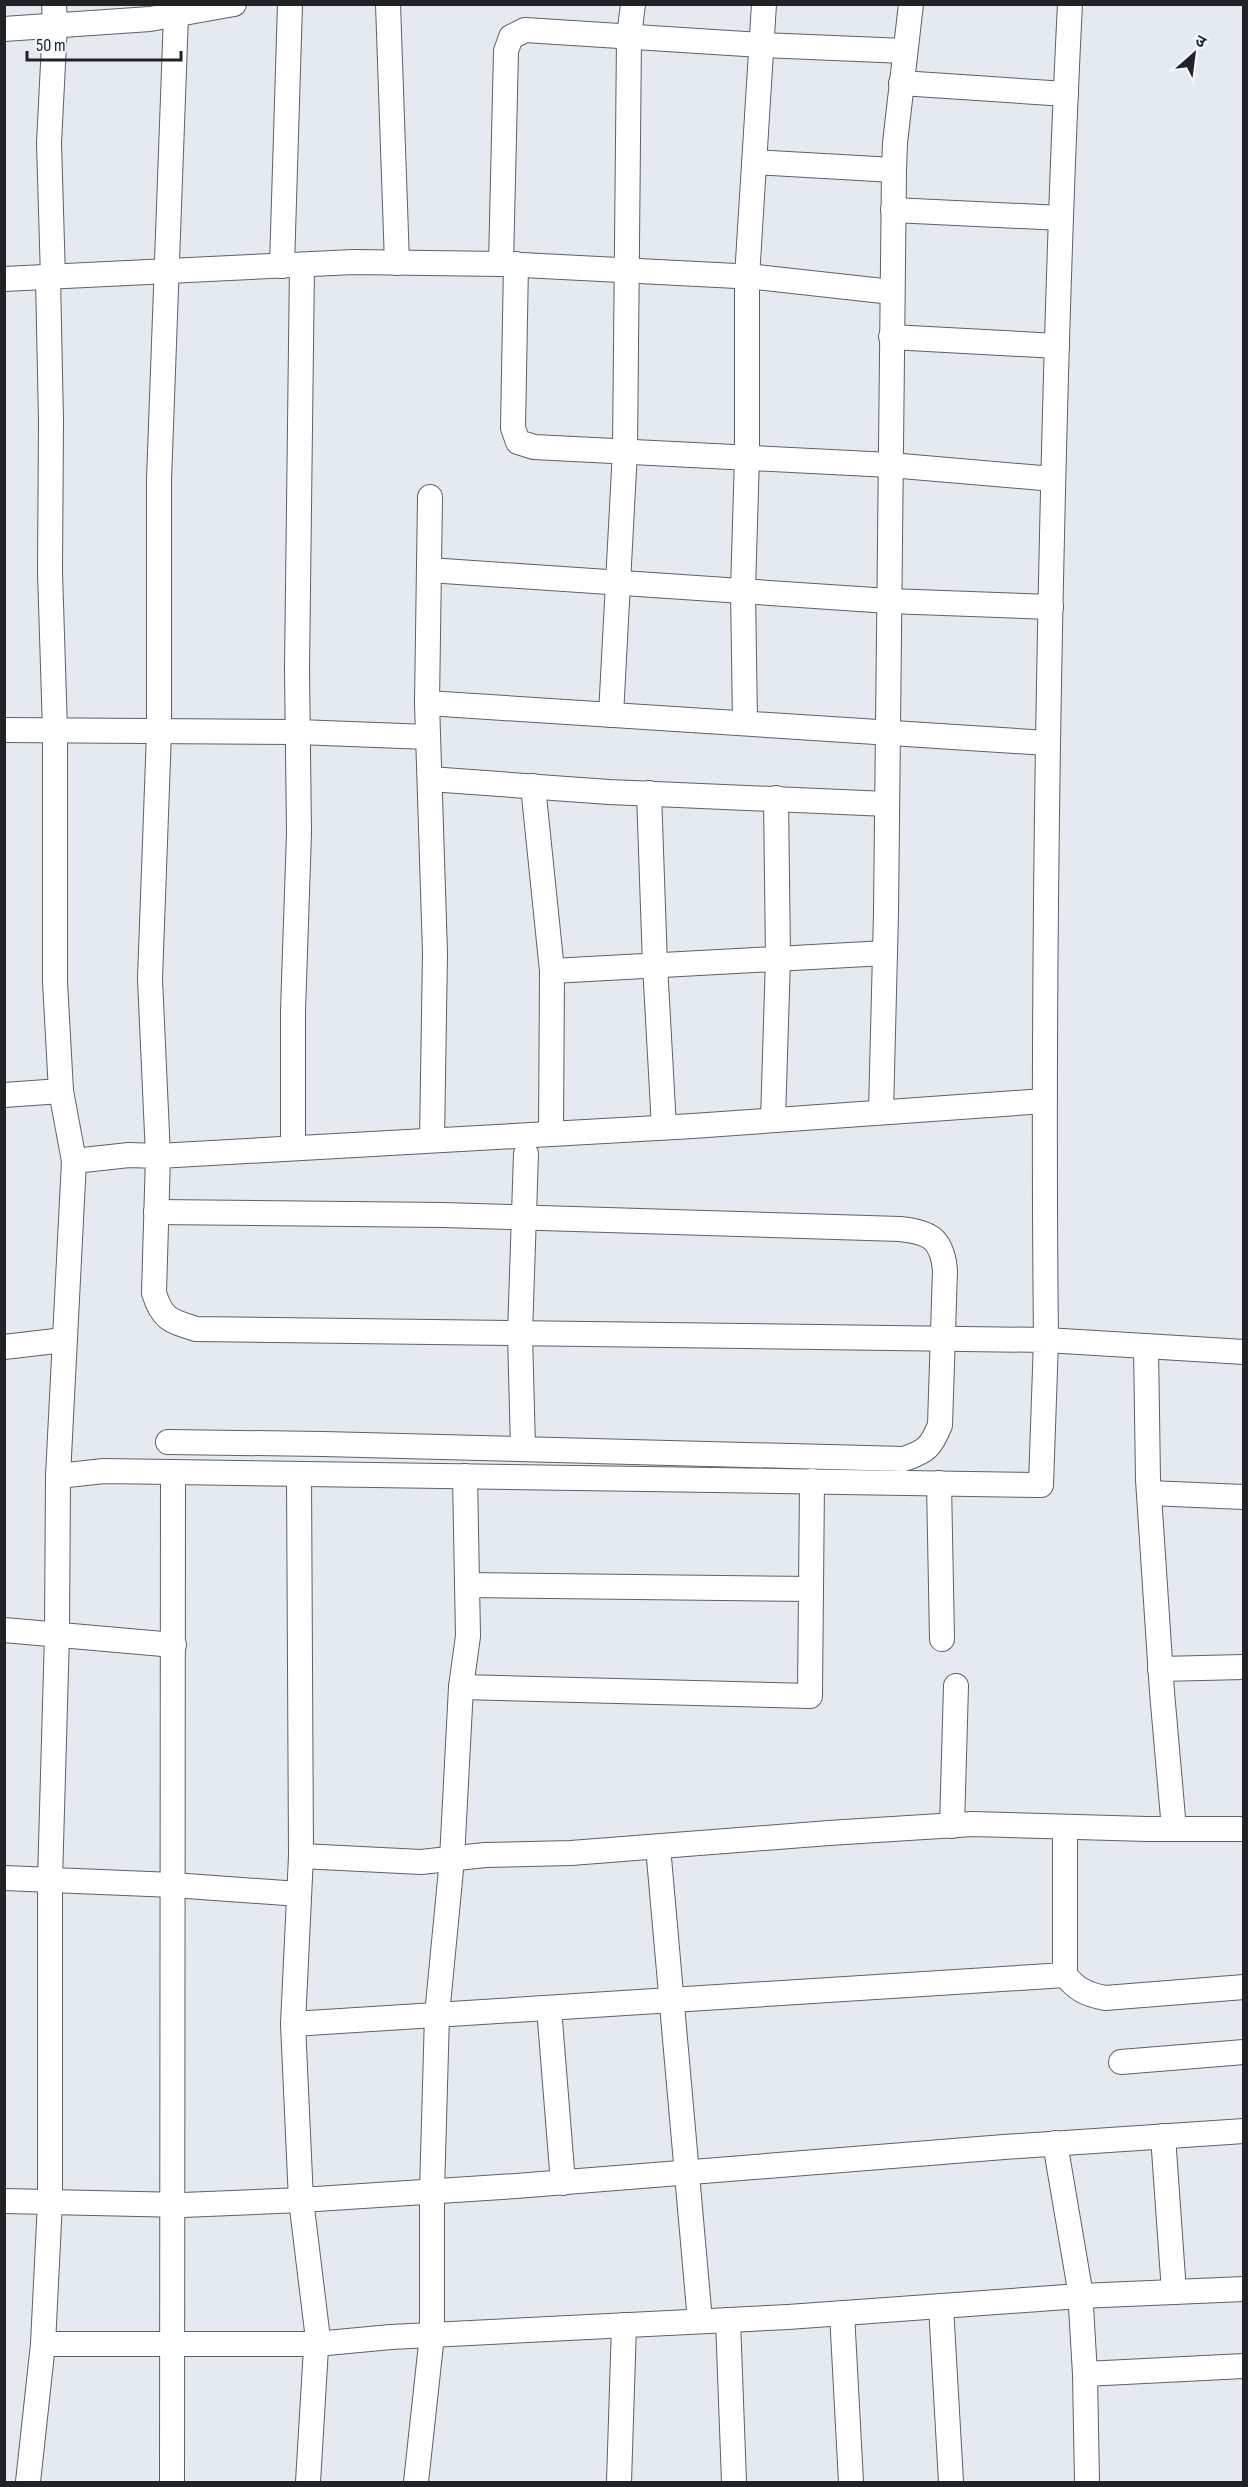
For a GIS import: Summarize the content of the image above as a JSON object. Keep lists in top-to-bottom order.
{
  "scale_bar": "50 m",
  "north": "top right"
}
